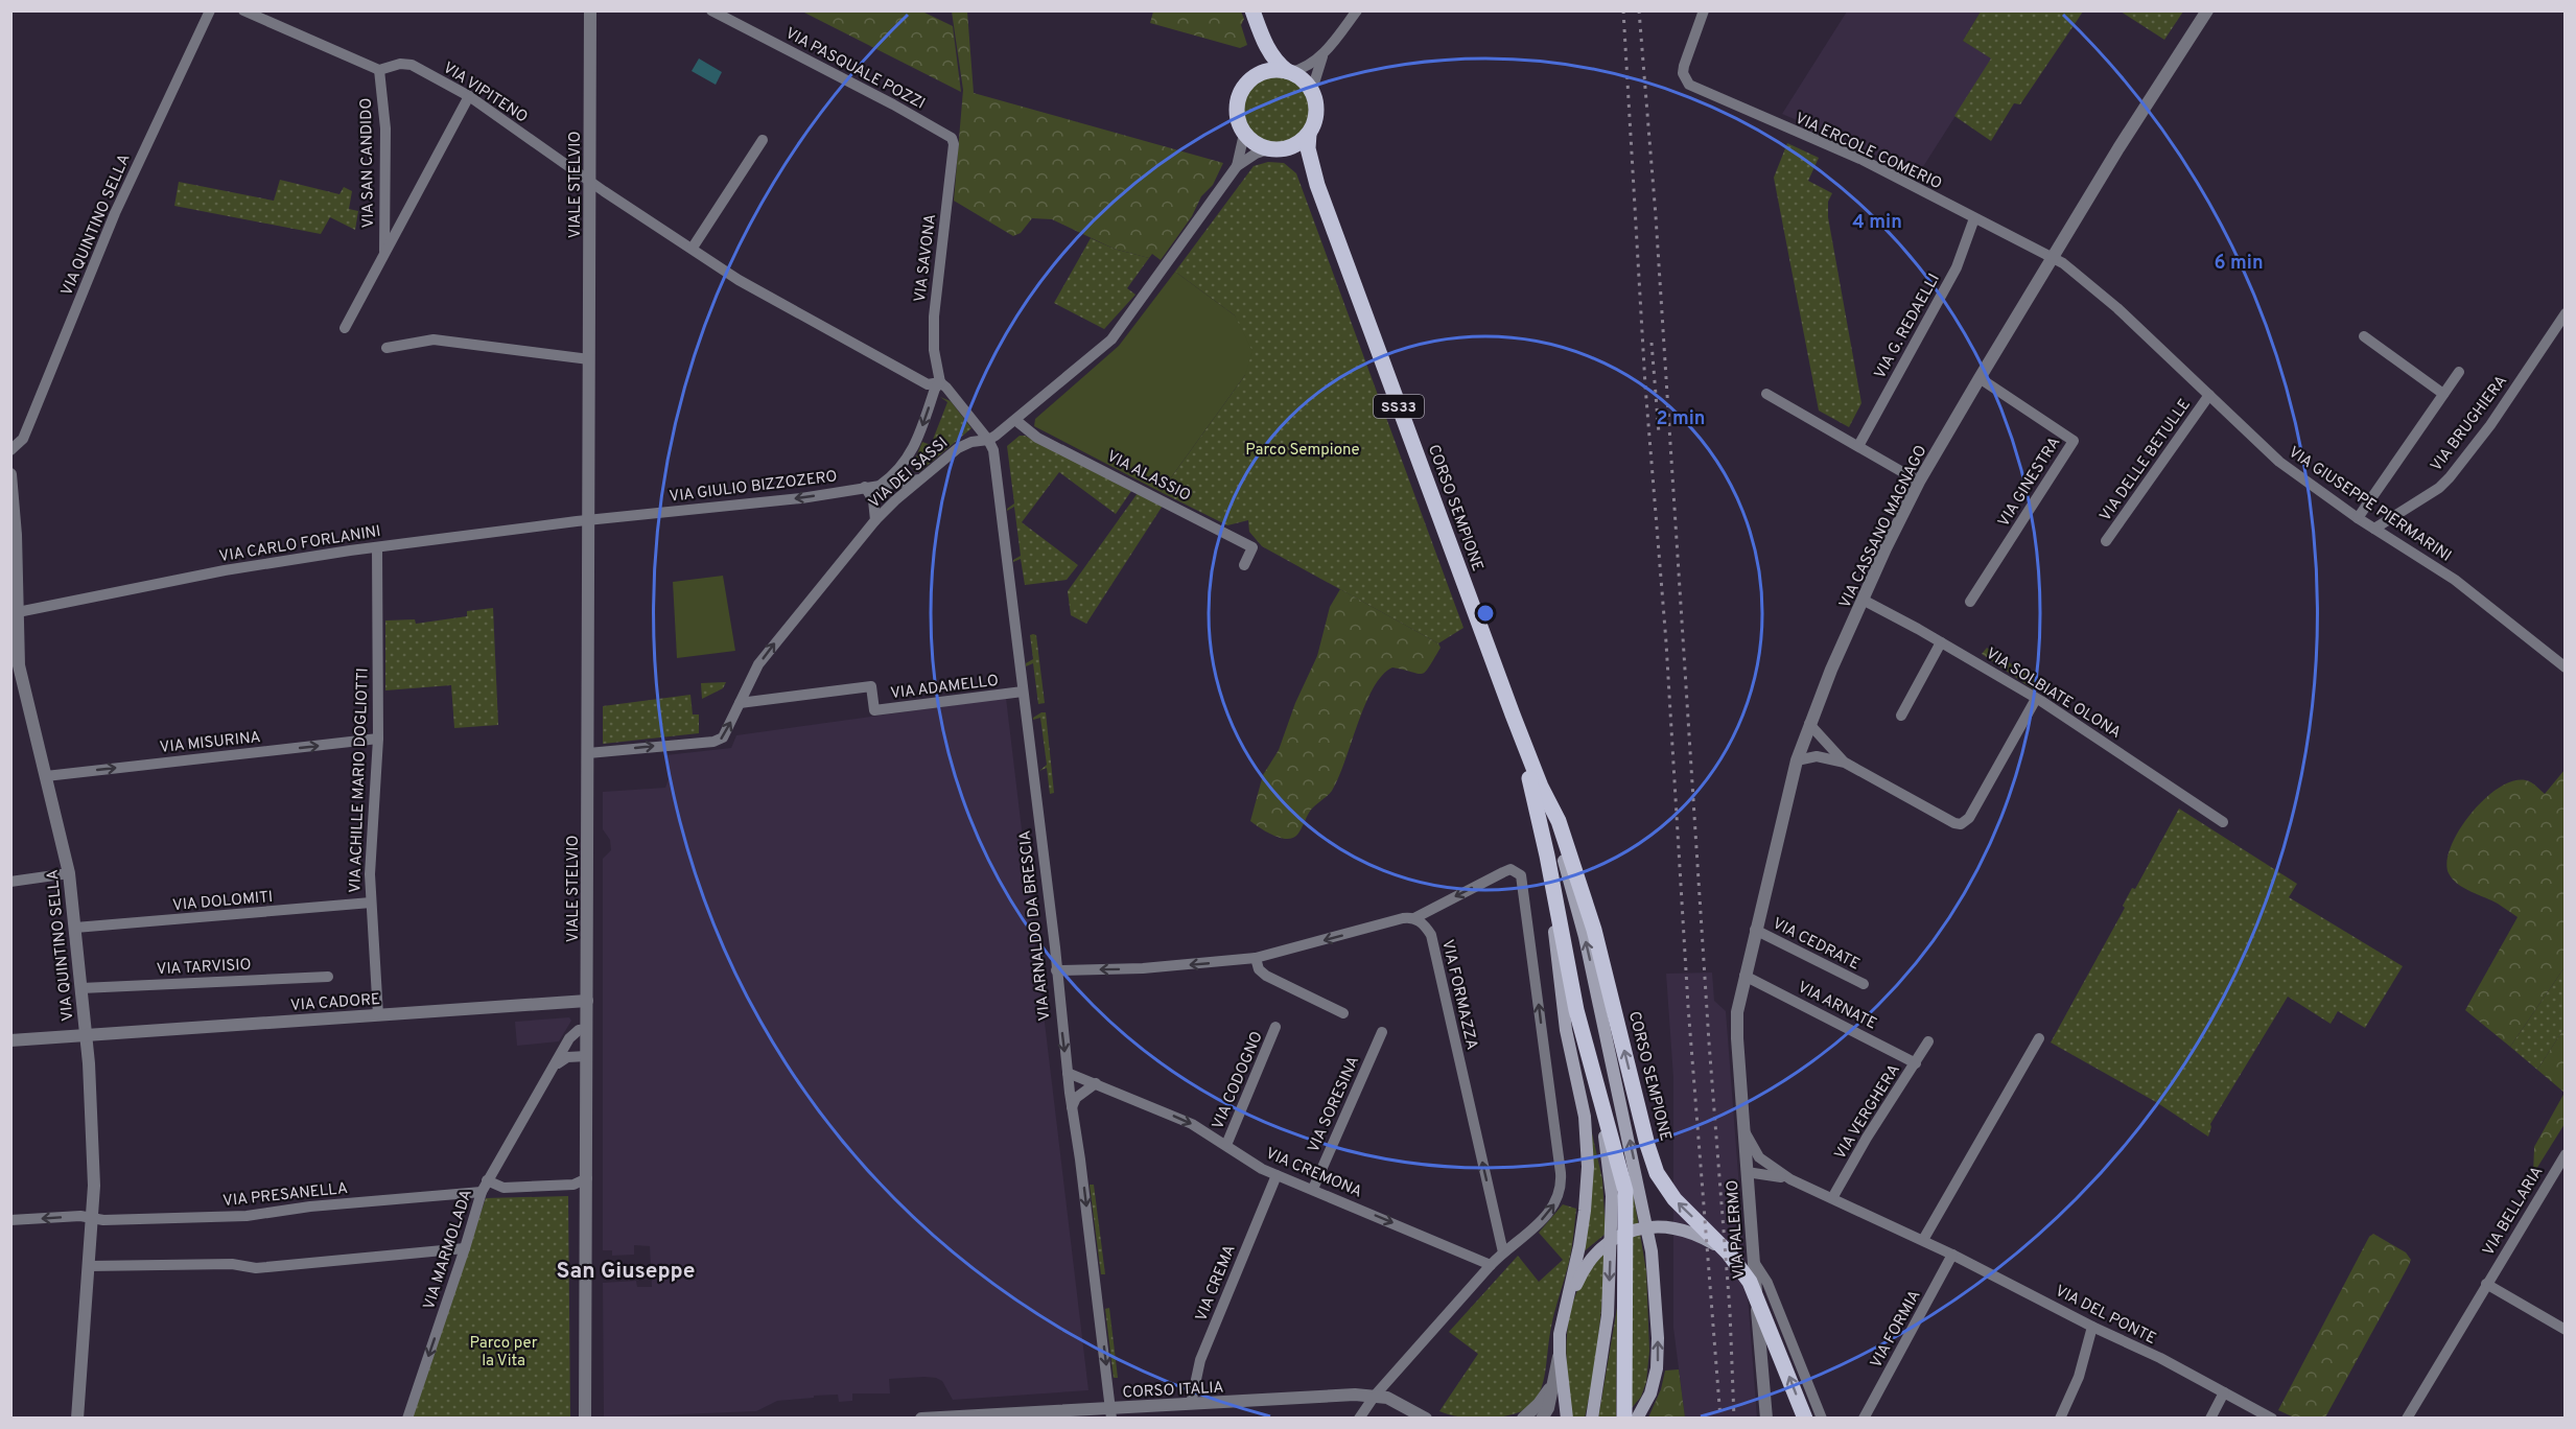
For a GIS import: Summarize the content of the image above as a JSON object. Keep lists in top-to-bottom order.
{
  "streets": {
    "main road": ["SS33", "CORSO SEMPIONE"],
    "street": [
      "VIA PASQUALE POZZI",
      "VIA VIPITENO",
      "VIA ERCOLE COMERIO",
      "VIA SAN CANDIDO",
      "VIALE STELVIO",
      "VIA QUINTINO SELLA",
      "VIA SAVONA",
      "VIA G. REDAELLI",
      "VIA BRUGHIERA",
      "VIA DELLE BETULLE",
      "VIA DEI SASSI",
      "VIA ALASSIO",
      "VIA GINESTRA",
      "VIA GIULIO BIZZOZERO",
      "VIA GIUSEPPE PIERMARINI",
      "VIA CASSANO MAGNAGO",
      "VIA CARLO FORLANINI",
      "VIA ADAMELLO",
      "VIA SOLBIATE OLONA",
      "VIA MISURINA",
      "VIA ACHILLE MARIO DOGLIOTTI",
      "VIA DOLOMITI",
      "VIA ARNALDO DA BRESCIA",
      "VIA CEDRATE",
      "VIA TARVISIO",
      "VIA FORMAZZA",
      "VIA CADORE",
      "VIA ARNATE",
      "VIA CODOGNO",
      "VIA SORESINA",
      "VIA VERGHERA",
      "VIA CREMONA",
      "VIA PRESANELLA",
      "VIA BELLARIA",
      "VIA PALERMO",
      "VIA MARMOLADA",
      "VIA CREMA",
      "VIA DEL PONTE",
      "VIA FORMIA",
      "CORSO ITALIA"
    ]
  },
  "crossings": [
    ["VIA PASQUALE POZZI", "VIA SAVONA"],
    ["VIA VIPITENO", "VIA SAN CANDIDO"],
    ["VIA VIPITENO", "VIALE STELVIO"],
    ["VIA VIPITENO", "VIA SAVONA"],
    ["VIA ERCOLE COMERIO", "VIA G. REDAELLI"],
    ["VIA ERCOLE COMERIO", "VIA GIUSEPPE PIERMARINI"],
    ["VIA ERCOLE COMERIO", "VIA CASSANO MAGNAGO"],
    ["VIALE STELVIO", "VIA DEI SASSI"],
    ["VIALE STELVIO", "VIA GIULIO BIZZOZERO"],
    ["VIALE STELVIO", "VIA CARLO FORLANINI"],
    ["VIALE STELVIO", "VIA CADORE"],
    ["VIALE STELVIO", "VIA MARMOLADA"],
    ["VIA QUINTINO SELLA", "VIA CARLO FORLANINI"],
    ["VIA QUINTINO SELLA", "VIA MISURINA"],
    ["VIA QUINTINO SELLA", "VIA DOLOMITI"],
    ["VIA QUINTINO SELLA", "VIA TARVISIO"],
    ["VIA QUINTINO SELLA", "VIA CADORE"],
    ["VIA QUINTINO SELLA", "VIA PRESANELLA"],
    ["SS33", "VIA DEI SASSI"],
    ["SS33", "CORSO SEMPIONE"],
    ["VIA BRUGHIERA", "VIA GIUSEPPE PIERMARINI"],
    ["VIA DELLE BETULLE", "VIA GIUSEPPE PIERMARINI"],
    ["VIA DEI SASSI", "VIA ALASSIO"],
    ["VIA DEI SASSI", "VIA GIULIO BIZZOZERO"],
    ["VIA DEI SASSI", "VIA ADAMELLO"],
    ["VIA DEI SASSI", "VIA ARNALDO DA BRESCIA"],
    ["VIA GINESTRA", "VIA CASSANO MAGNAGO"],
    ["VIA GIULIO BIZZOZERO", "VIA CARLO FORLANINI"],
    ["VIA GIUSEPPE PIERMARINI", "VIA CASSANO MAGNAGO"],
    ["VIA CASSANO MAGNAGO", "VIA SOLBIATE OLONA"],
    ["VIA CASSANO MAGNAGO", "VIA CEDRATE"],
    ["VIA CASSANO MAGNAGO", "VIA ARNATE"],
    ["VIA CASSANO MAGNAGO", "VIA PALERMO"],
    ["VIA CARLO FORLANINI", "VIA ACHILLE MARIO DOGLIOTTI"],
    ["VIA ADAMELLO", "VIA ARNALDO DA BRESCIA"],
    ["VIA MISURINA", "VIA ACHILLE MARIO DOGLIOTTI"],
    ["VIA ACHILLE MARIO DOGLIOTTI", "VIA DOLOMITI"],
    ["VIA ACHILLE MARIO DOGLIOTTI", "VIA CADORE"],
    ["VIA ARNALDO DA BRESCIA", "VIA CREMONA"],
    ["VIA ARNALDO DA BRESCIA", "CORSO ITALIA"],
    ["VIA ARNATE", "VIA VERGHERA"],
    ["VIA CODOGNO", "VIA CREMONA"],
    ["VIA SORESINA", "VIA CREMONA"],
    ["VIA VERGHERA", "VIA DEL PONTE"],
    ["VIA CREMONA", "VIA CREMA"],
    ["VIA PRESANELLA", "VIA MARMOLADA"],
    ["VIA PALERMO", "VIA DEL PONTE"],
    ["VIA CREMA", "CORSO ITALIA"],
    ["VIA DEL PONTE", "VIA FORMIA"]
  ],
  "one_way": [
    "VIA DEI SASSI",
    "VIA GIULIO BIZZOZERO",
    "VIA MISURINA",
    "VIA ARNALDO DA BRESCIA",
    "VIA FORMAZZA",
    "VIA CREMONA",
    "VIA MARMOLADA"
  ],
  "districts": ["San Giuseppe"],
  "parks": ["Parco Sempione", "Parco per la Vita"],
  "rings": ["4 min", "6 min", "2 min"]
}
